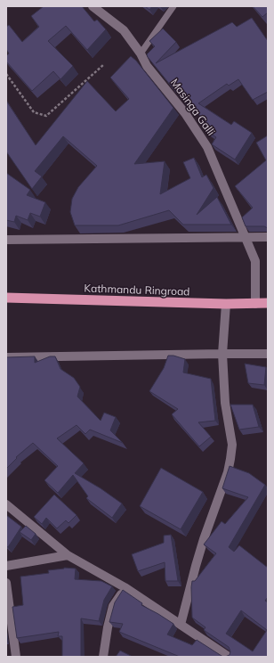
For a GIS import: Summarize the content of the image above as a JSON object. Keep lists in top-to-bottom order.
{
  "streets": {
    "highway": ["Kathmandu Ringroad"],
    "street": ["Masinga Galli"]
  },
  "crossings": [
    ["Masinga Galli", "Kathmandu Ringroad"]
  ]
}
